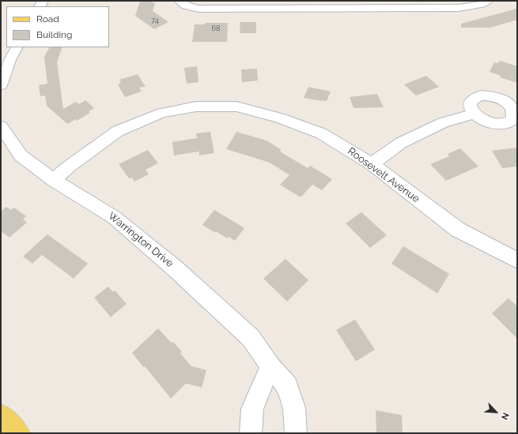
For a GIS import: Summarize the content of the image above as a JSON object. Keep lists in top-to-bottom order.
{
  "streets": {
    "street": ["Roosevelt Avenue", "Warrington Drive"]
  },
  "crossings": [
    ["Roosevelt Avenue", "Warrington Drive"]
  ],
  "house_numbers": ["74", "68"],
  "legend": ["Road", "Building"],
  "north": "bottom right"
}
